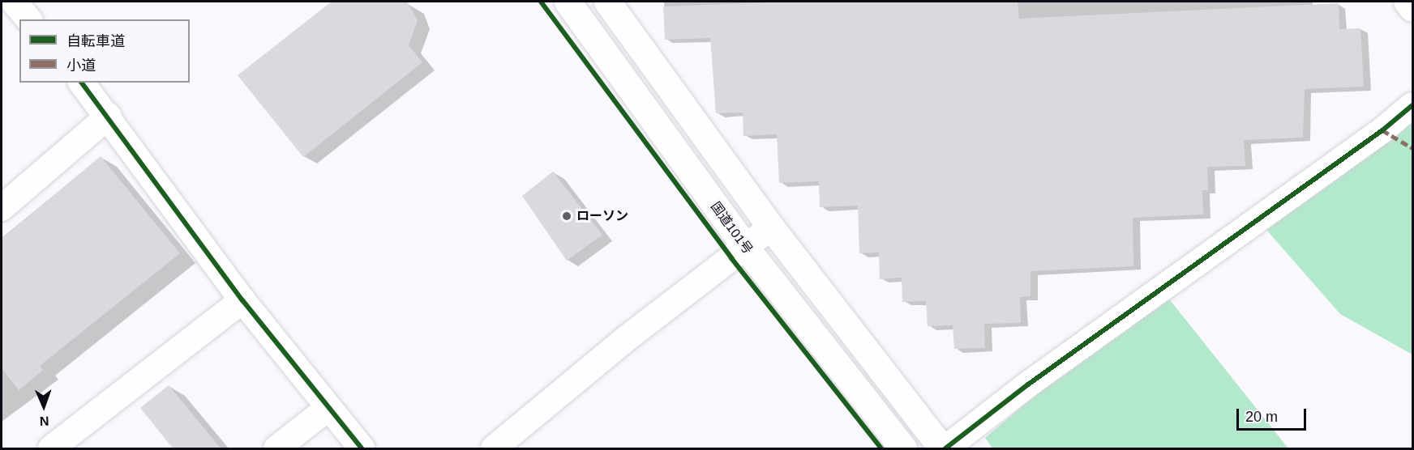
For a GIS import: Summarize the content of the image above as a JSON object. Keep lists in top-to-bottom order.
{
  "streets": {
    "highway": ["国道101号"]
  },
  "places": ["ローソン"],
  "legend": ["自転車道", "小道"],
  "scale_bar": "20 m",
  "north": "bottom"
}
